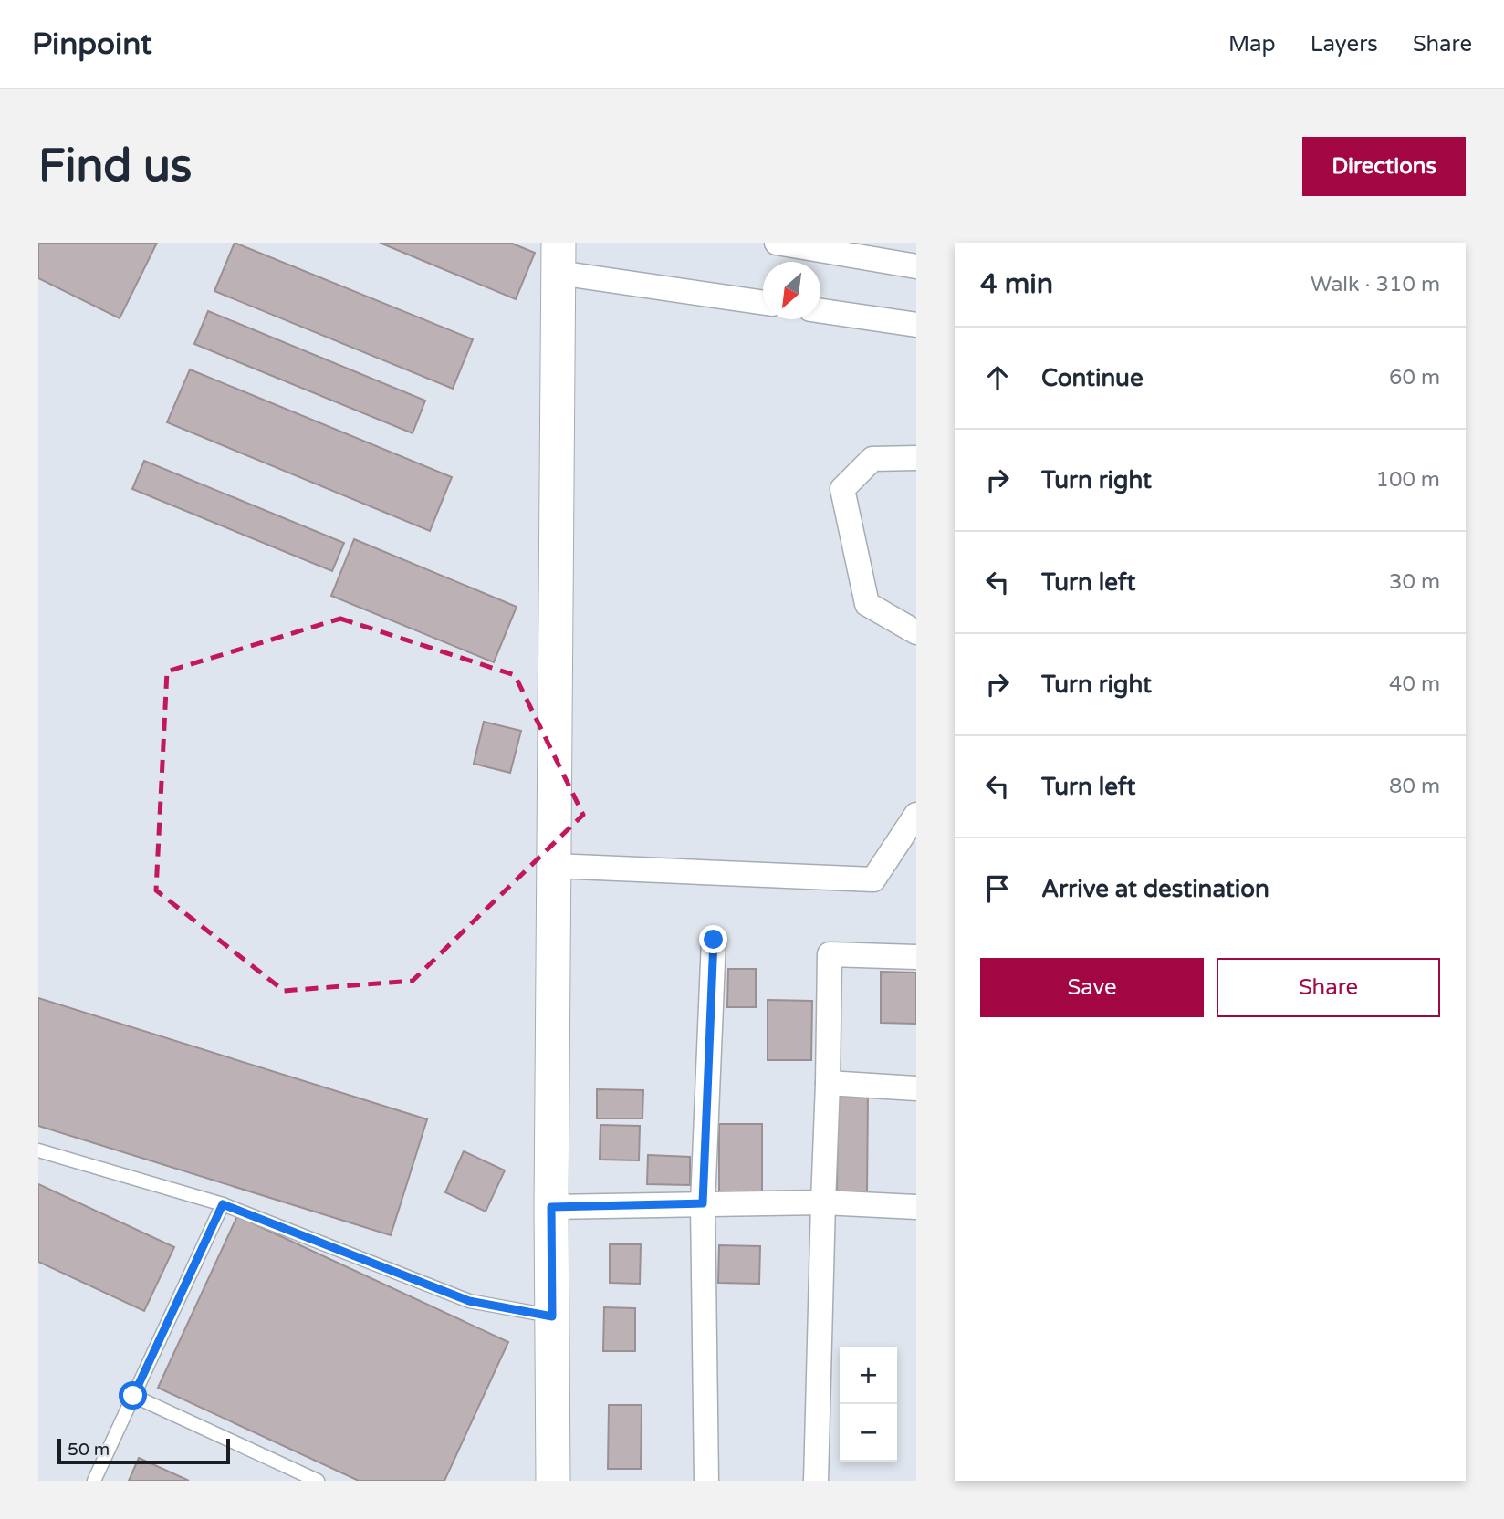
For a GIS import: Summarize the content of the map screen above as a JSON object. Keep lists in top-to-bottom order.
{
  "scale_bar": "50 m",
  "north": "bottom left",
  "page": {
    "header": "Pinpoint",
    "nav": ["Map", "Layers", "Share"],
    "buttons": [
      "Directions",
      ["Save", "Share"]
    ],
    "title": "Find us",
    "heading": ["4 min", "Walk · 310 m"],
    "list": [
      ["Continue", "60 m"],
      ["Turn right", "100 m"],
      ["Turn left", "30 m"],
      ["Turn right", "40 m"],
      ["Turn left", "80 m"],
      "Arrive at destination"
    ],
    "map_buttons": ["+", "−"],
    "scale": "50 m"
  }
}
